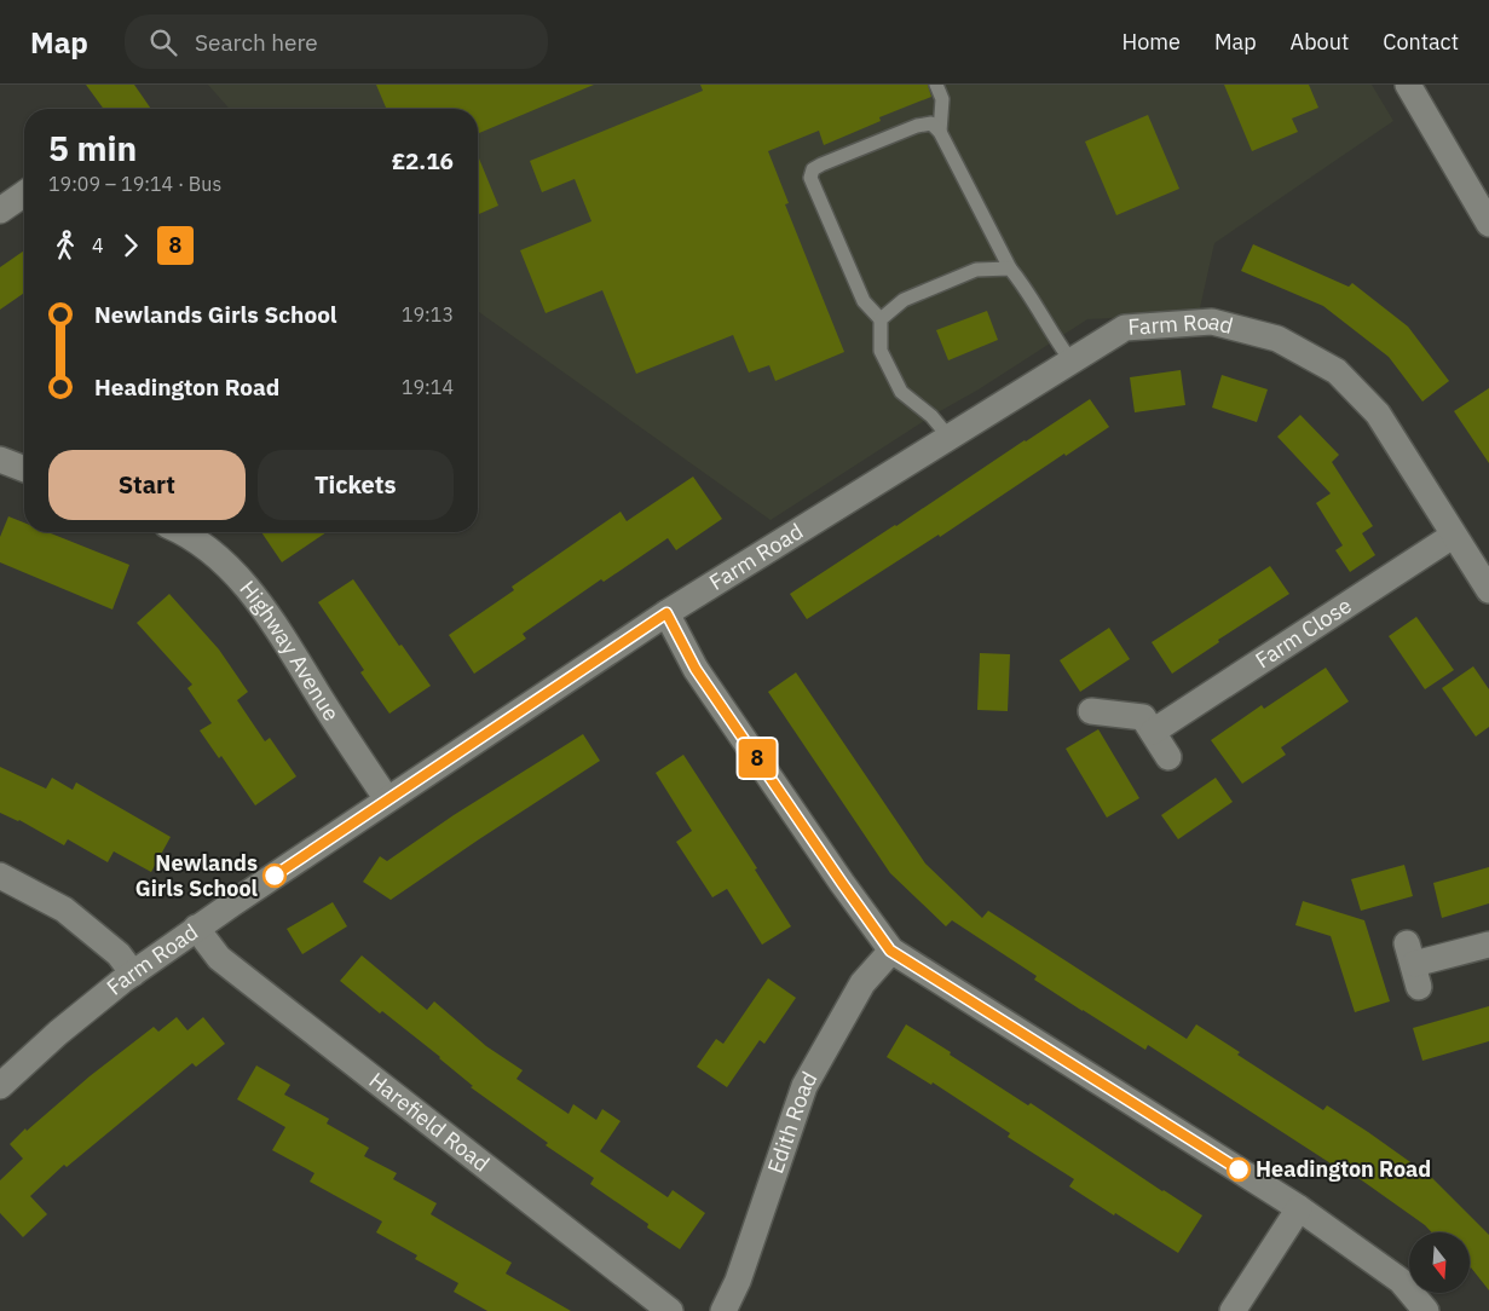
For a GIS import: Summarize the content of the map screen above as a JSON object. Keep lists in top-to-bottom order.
{
  "streets": {
    "street": [
      "Farm Road",
      "Farm Close",
      "Highway Avenue",
      "Harefield Road",
      "Edith Road"
    ]
  },
  "crossings": [
    ["Farm Road", "Farm Close"],
    ["Farm Road", "Highway Avenue"],
    ["Farm Road", "Harefield Road"]
  ],
  "places": ["Newlands Girls School", "Headington Road"],
  "lines": ["bus line 8"],
  "north": "bottom",
  "page": {
    "header": "Map",
    "search": "Search here",
    "nav": [
      "Home",
      "Map",
      "About",
      "Contact"
    ],
    "on_map": "8",
    "heading": ["5 min", "19:09 – 19:14 · Bus", "£2.16"],
    "legs": ["4", "8"],
    "list": [
      {
        "name": "Newlands Girls School",
        "value": "19:13"
      },
      {
        "name": "Headington Road",
        "value": "19:14"
      }
    ],
    "buttons": ["Start", "Tickets"]
  }
}
